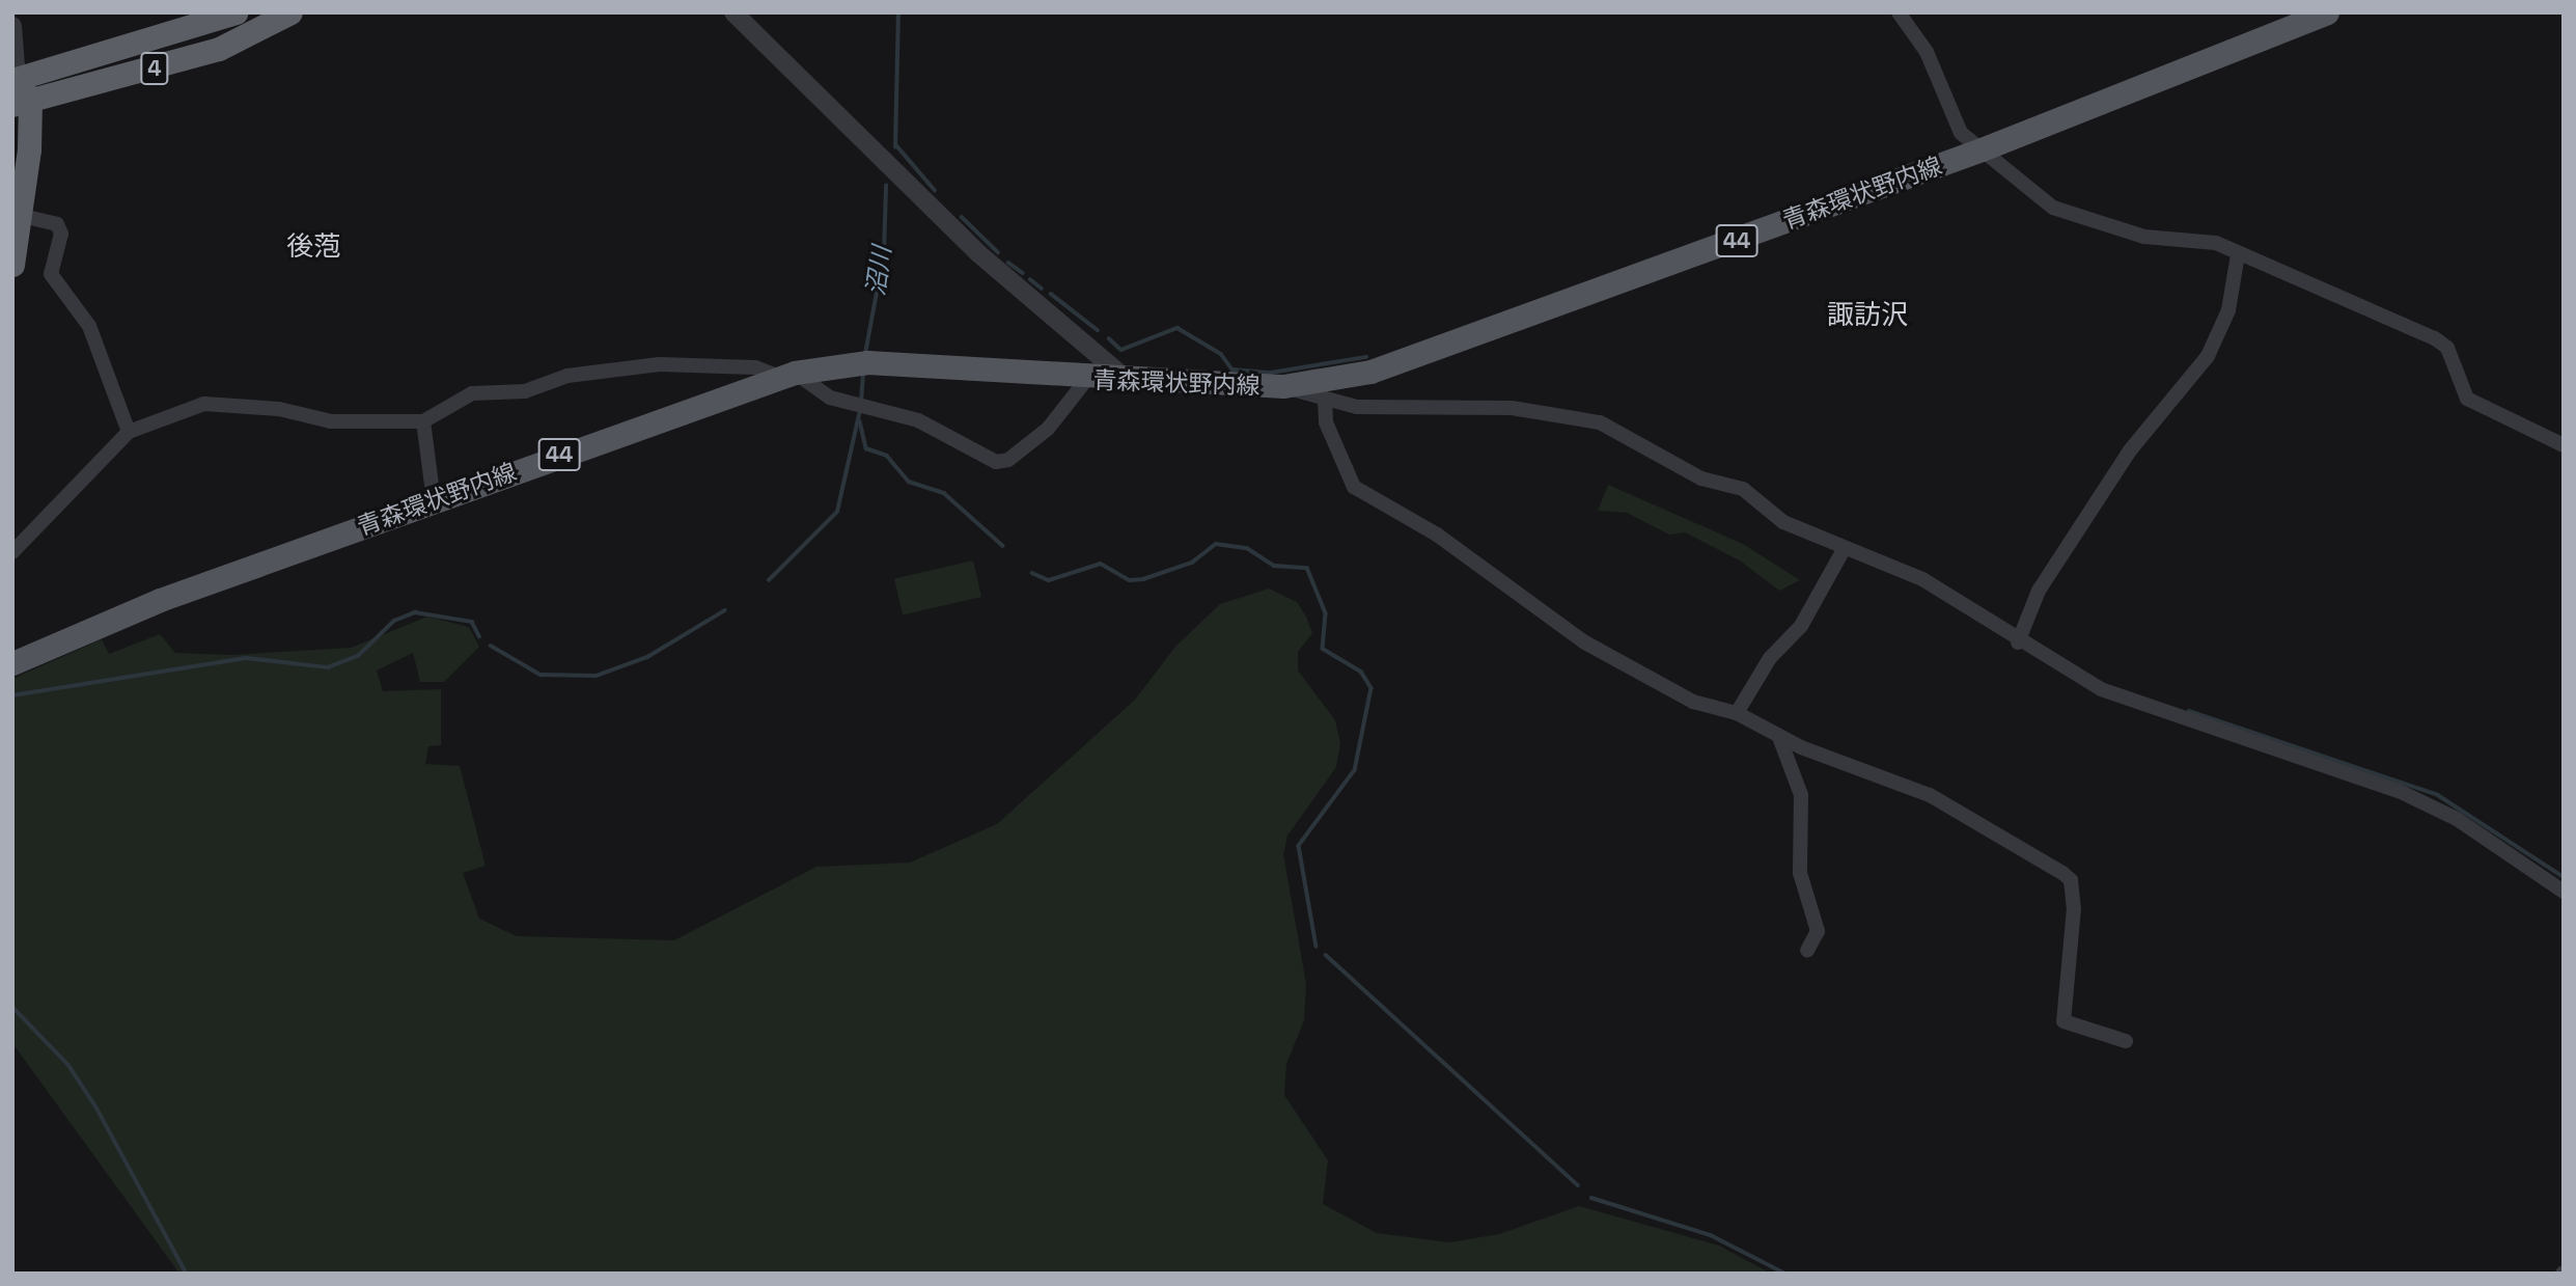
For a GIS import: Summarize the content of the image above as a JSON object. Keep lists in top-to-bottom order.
{
  "streets": {
    "highway": ["4"],
    "main road": ["青森環状野内線", "44"]
  },
  "districts": ["後萢", "諏訪沢"],
  "water": ["沼川"]
}
